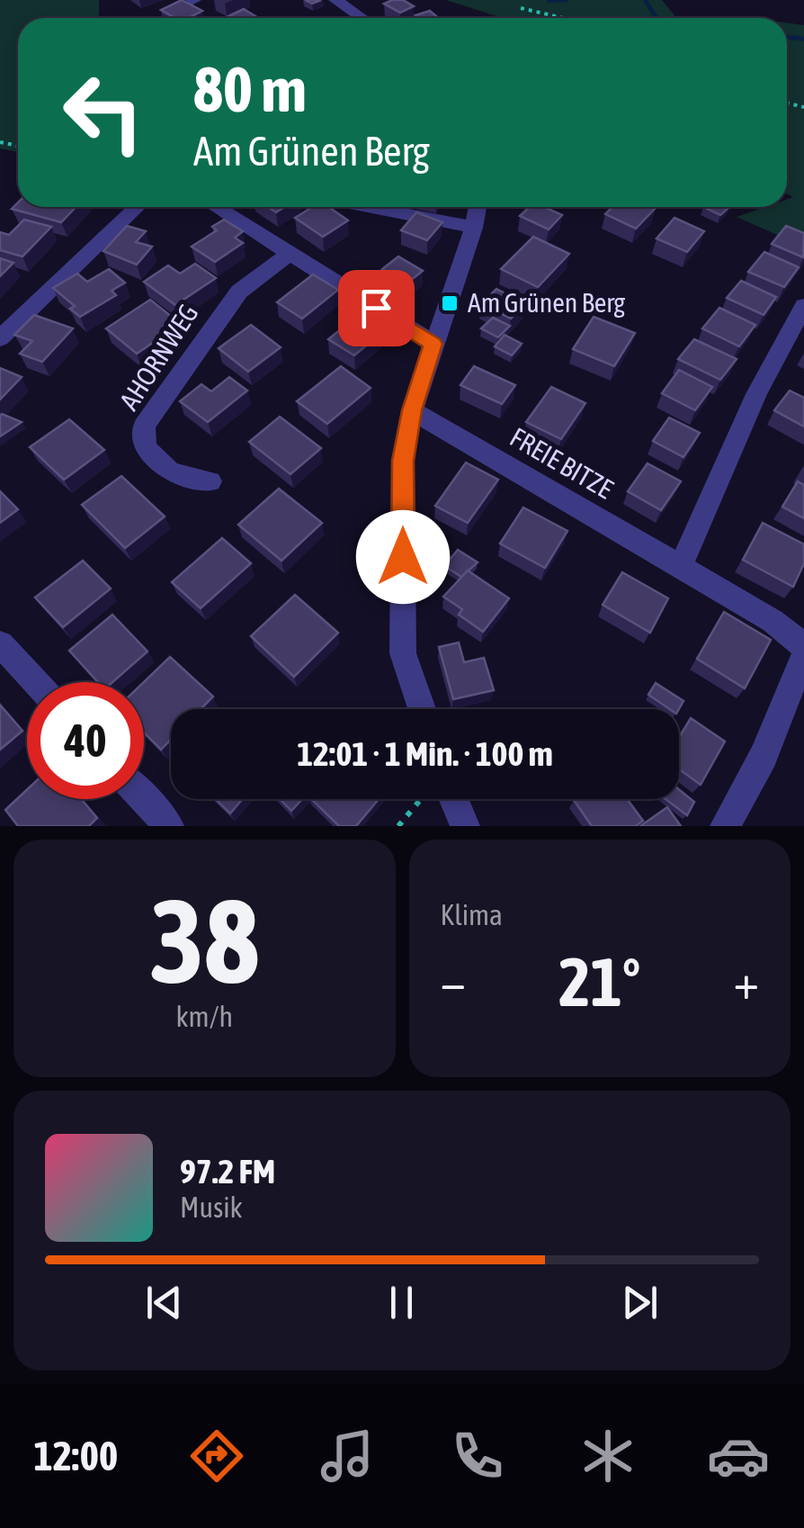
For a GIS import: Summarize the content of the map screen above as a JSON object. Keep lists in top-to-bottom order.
{
  "streets": {
    "street": ["AHORNWEG", "FREIE BITZE"]
  },
  "places": {
    "transit": ["Am Grünen Berg"]
  },
  "page": {
    "turn": ["80 m", "Am Grünen Berg"],
    "limit": "40",
    "trip": "12:01 · 1 Min. · 100 m",
    "tile": [
      ["38", "km/h"],
      "Klima"
    ],
    "heat": ["−", "21°", "+"],
    "song": ["97.2 FM", "Musik"],
    "tabs": "12:00"
  }
}
